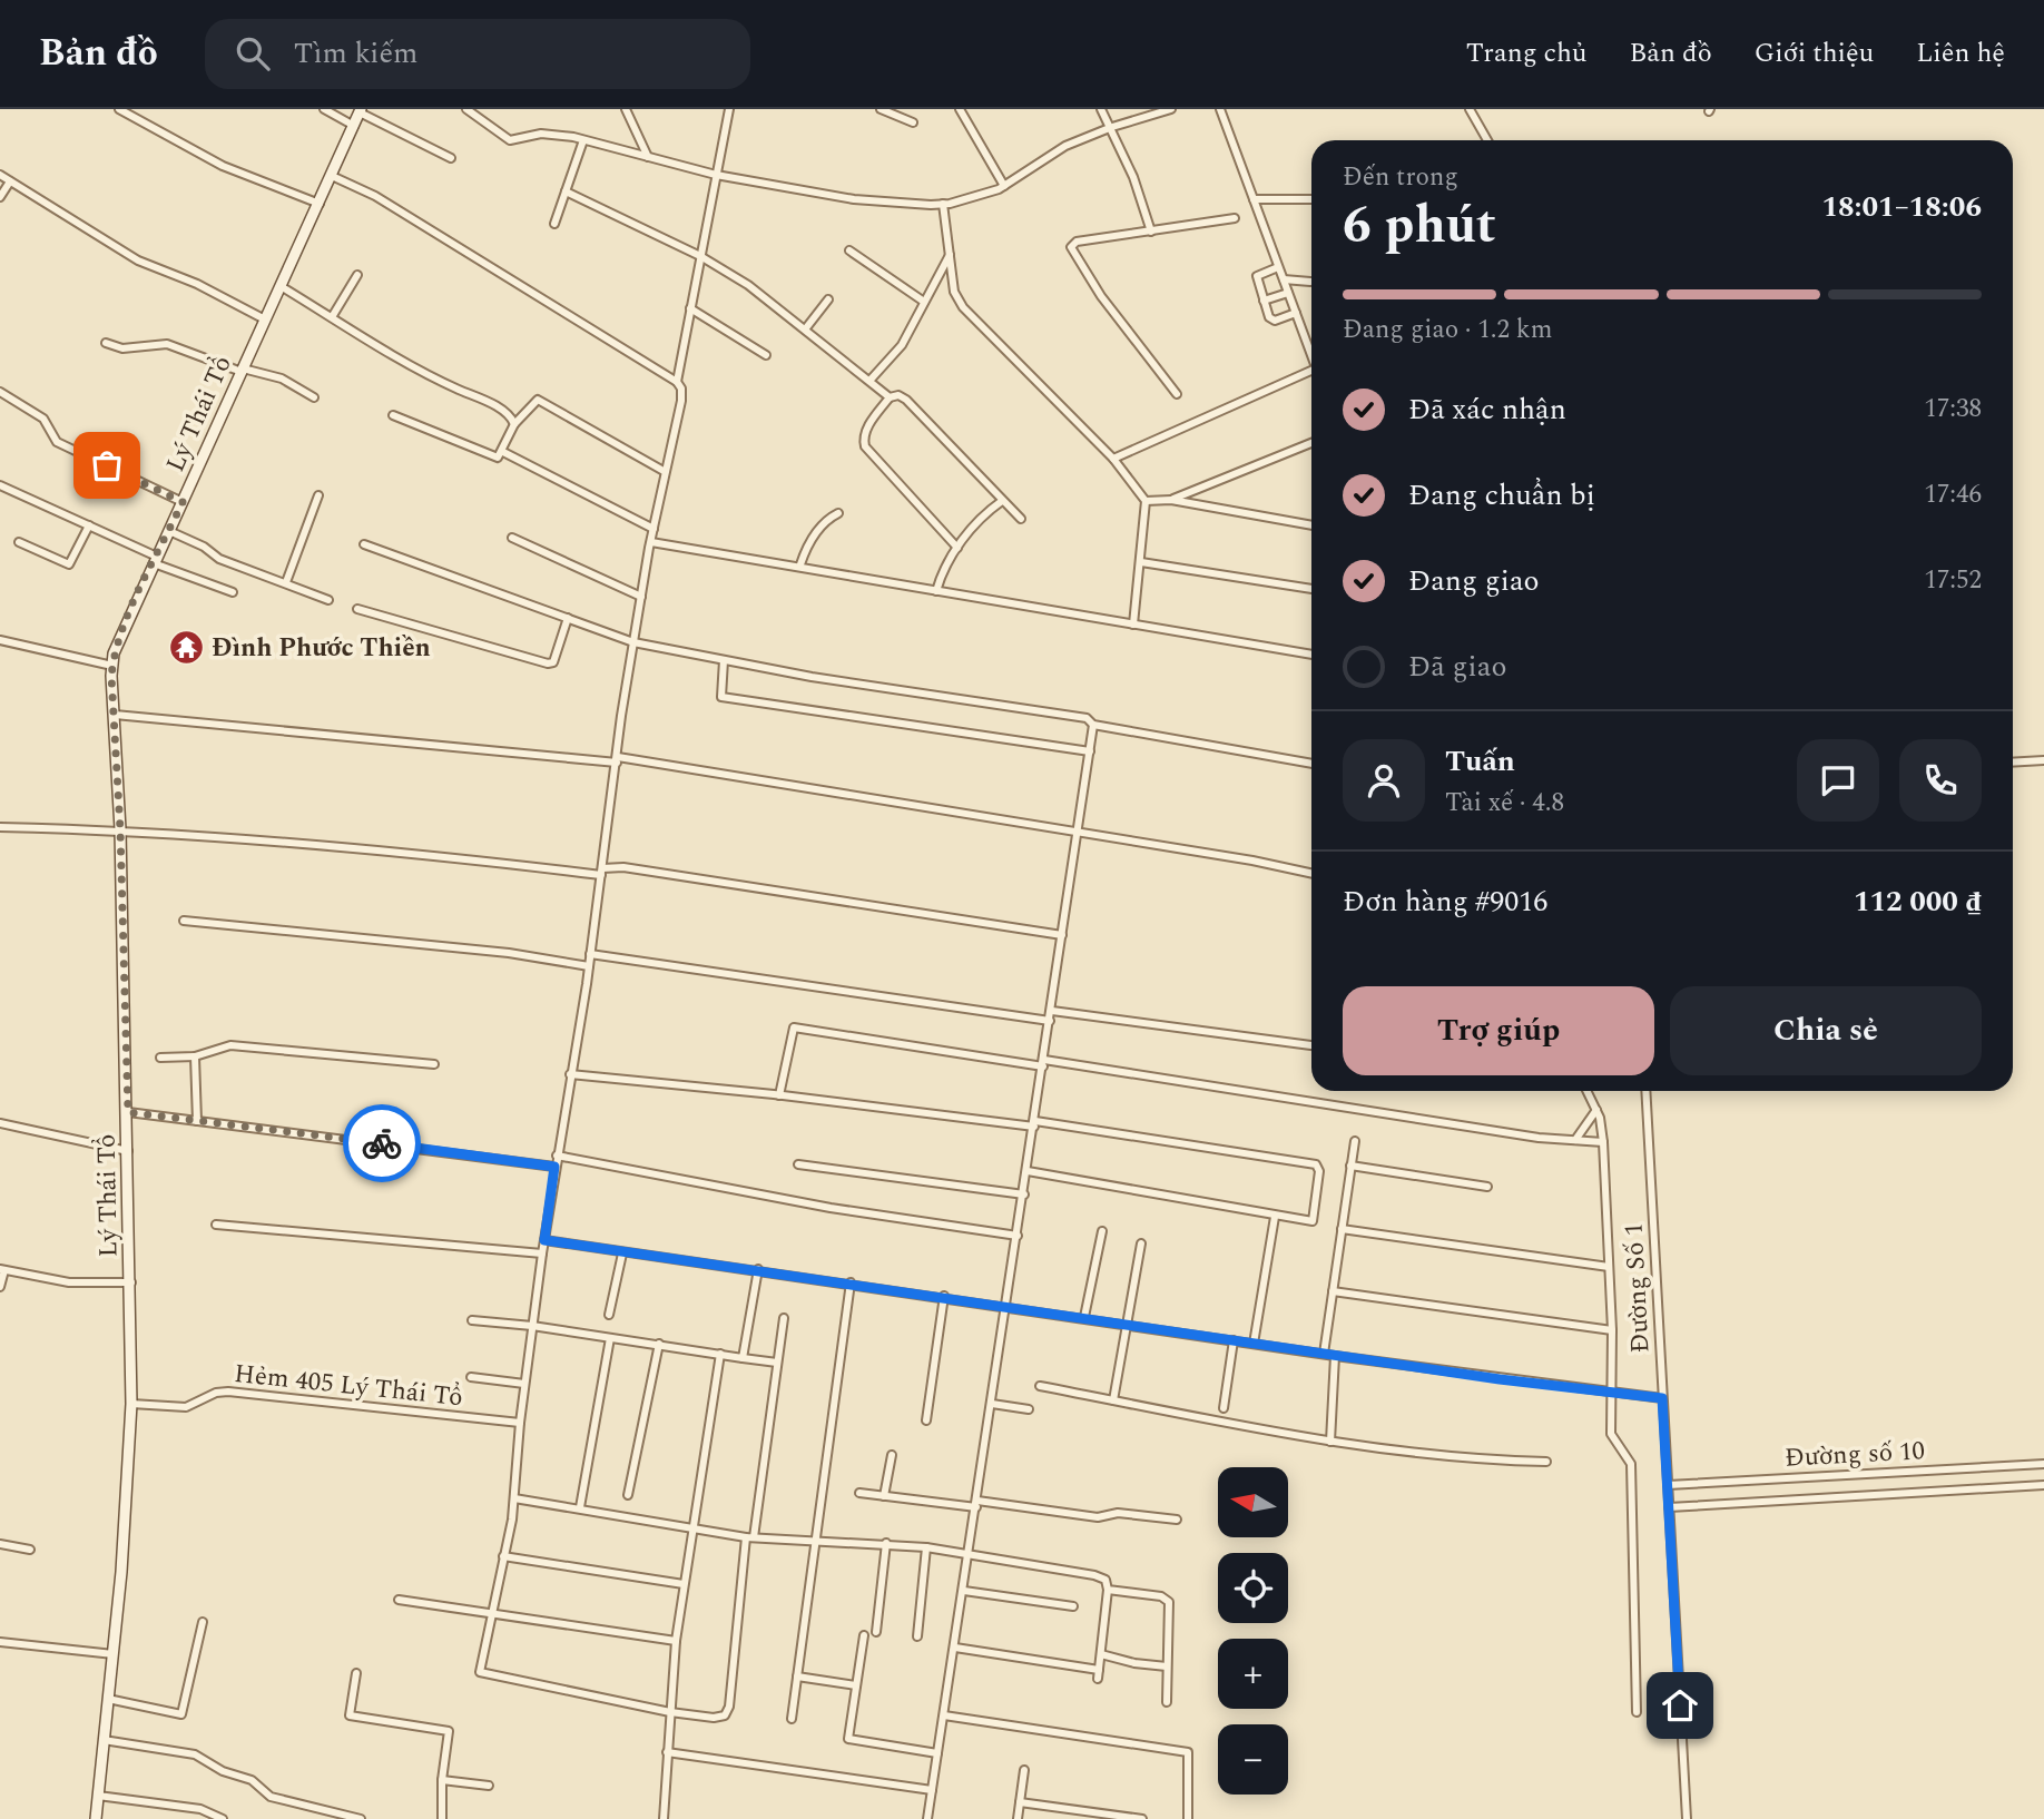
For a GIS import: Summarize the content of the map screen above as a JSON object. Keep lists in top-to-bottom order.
{
  "streets": {
    "main road": ["Lý Thái Tổ"],
    "street": ["Đường Số 1", "Hẻm 405 Lý Thái Tổ", "Đường số 10"]
  },
  "crossings": [
    ["Lý Thái Tổ", "Hẻm 405 Lý Thái Tổ"],
    ["Đường Số 1", "Đường số 10"]
  ],
  "places": {
    "temple": ["Đình Phước Thiền"]
  },
  "north": "left",
  "page": {
    "header": "Bản đồ",
    "search": "Tìm kiếm",
    "nav": [
      "Trang chủ",
      "Bản đồ",
      "Giới thiệu",
      "Liên hệ"
    ],
    "heading": ["6 phút", "Đến trong", "18:01–18:06"],
    "panel": [
      "Tuấn",
      "Tài xế · 4.8",
      "Đơn hàng #9016",
      "112 000 ₫"
    ],
    "bar": "Đang giao · 1.2 km",
    "list": [
      ["Đã xác nhận", "17:38"],
      ["Đang chuẩn bị", "17:46"],
      ["Đang giao", "17:52"],
      "Đã giao"
    ],
    "buttons": ["Trợ giúp", "Chia sẻ"],
    "map_buttons": ["+", "−"]
  }
}
